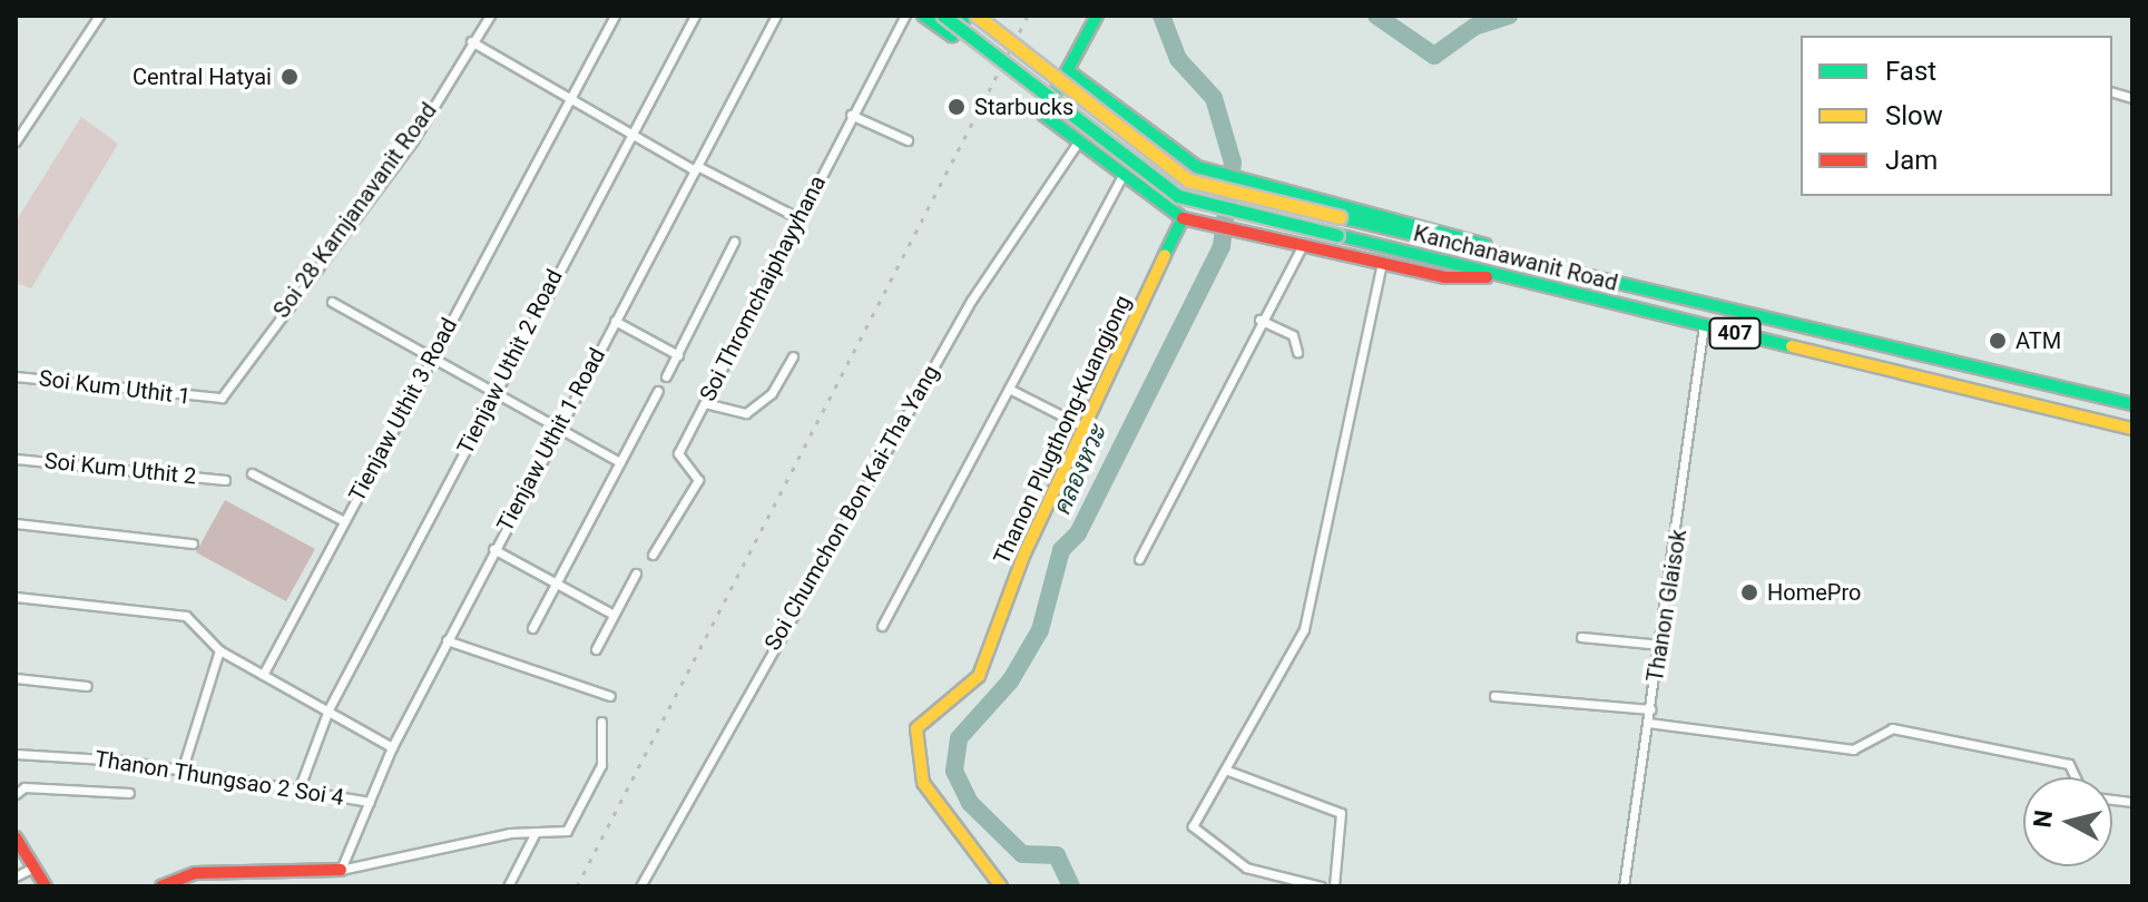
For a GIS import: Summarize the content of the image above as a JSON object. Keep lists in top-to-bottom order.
{
  "streets": {
    "main road": ["Kanchanawanit Road", "407", "Thanon Plugthong-Kuangjong"],
    "street": [
      "Soi 28 Karnjanavanit Road",
      "Soi Thromchaiphayyhana",
      "Tienjaw Uthit 2 Road",
      "Soi Kum Uthit 1",
      "Tienjaw Uthit 3 Road",
      "Tienjaw Uthit 1 Road",
      "Soi Kum Uthit 2",
      "Soi Chumchon Bon Kai-Tha Yang",
      "Thanon Glaisok",
      "Thanon Thungsao 2 Soi 4"
    ]
  },
  "crossings": [
    ["Soi 28 Karnjanavanit Road", "Soi Kum Uthit 1"],
    ["Kanchanawanit Road", "Thanon Glaisok"],
    ["Tienjaw Uthit 2 Road", "Thanon Thungsao 2 Soi 4"],
    ["Tienjaw Uthit 1 Road", "Thanon Thungsao 2 Soi 4"]
  ],
  "water": ["คลองหวะ"],
  "places": [
    "Central Hatyai",
    "Starbucks",
    "ATM",
    "HomePro"
  ],
  "legend": ["Fast", "Slow", "Jam"],
  "north": "left"
}
